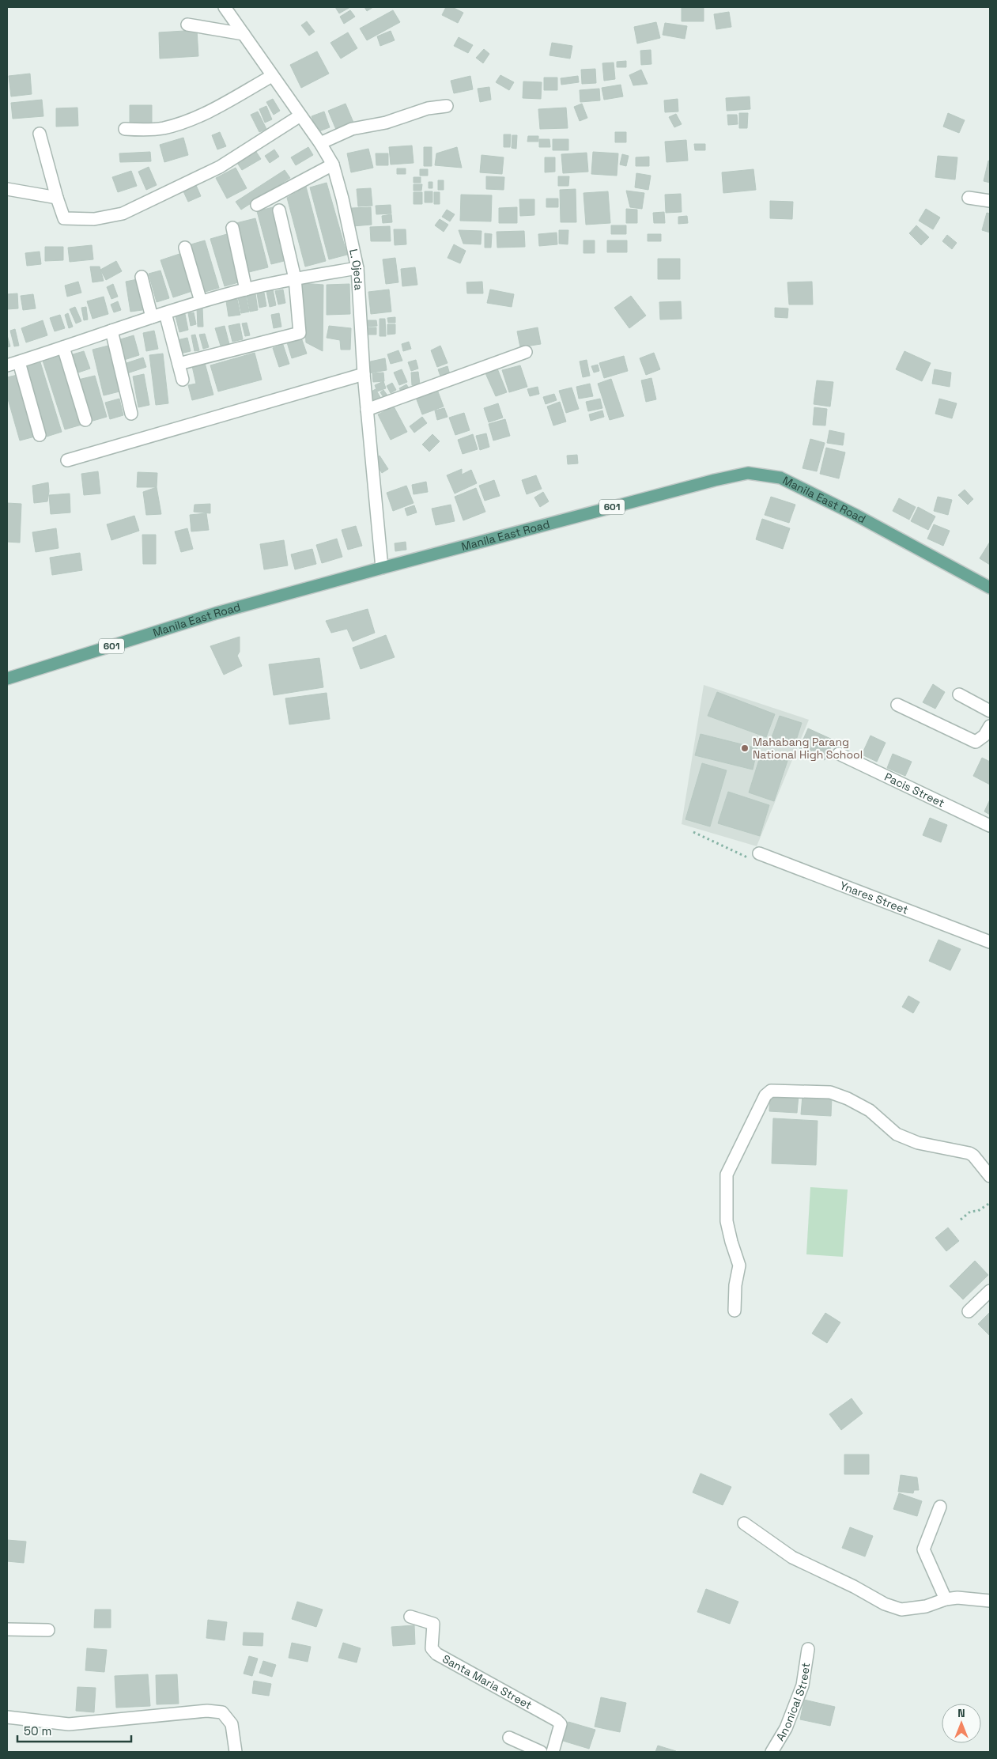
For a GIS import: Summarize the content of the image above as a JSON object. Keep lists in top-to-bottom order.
{
  "streets": {
    "main road": ["Manila East Road", "601"],
    "street": [
      "L. Ojeda",
      "Pacis Street",
      "Ynares Street",
      "Santa Maria Street",
      "Anonical Street"
    ]
  },
  "crossings": [
    ["L. Ojeda", "Manila East Road"]
  ],
  "places": ["Mahabang Parang National High School"],
  "scale_bar": "50 m",
  "north": "top"
}
